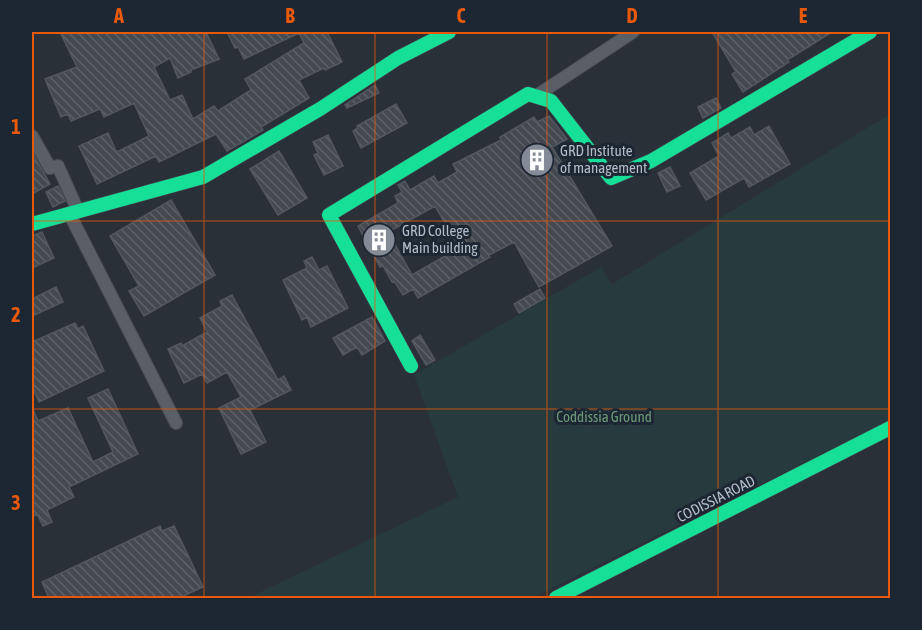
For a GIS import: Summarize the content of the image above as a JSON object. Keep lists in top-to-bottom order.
{
  "streets": {
    "street": ["CODISSIA ROAD"]
  },
  "parks": ["Coddissia Ground"],
  "places": {
    "building": ["GRD Institute of management", "GRD College Main building"]
  },
  "grid": {
    "columns": [
      "A",
      "B",
      "C",
      "D",
      "E"
    ],
    "rows": ["1", "2", "3"]
  }
}
